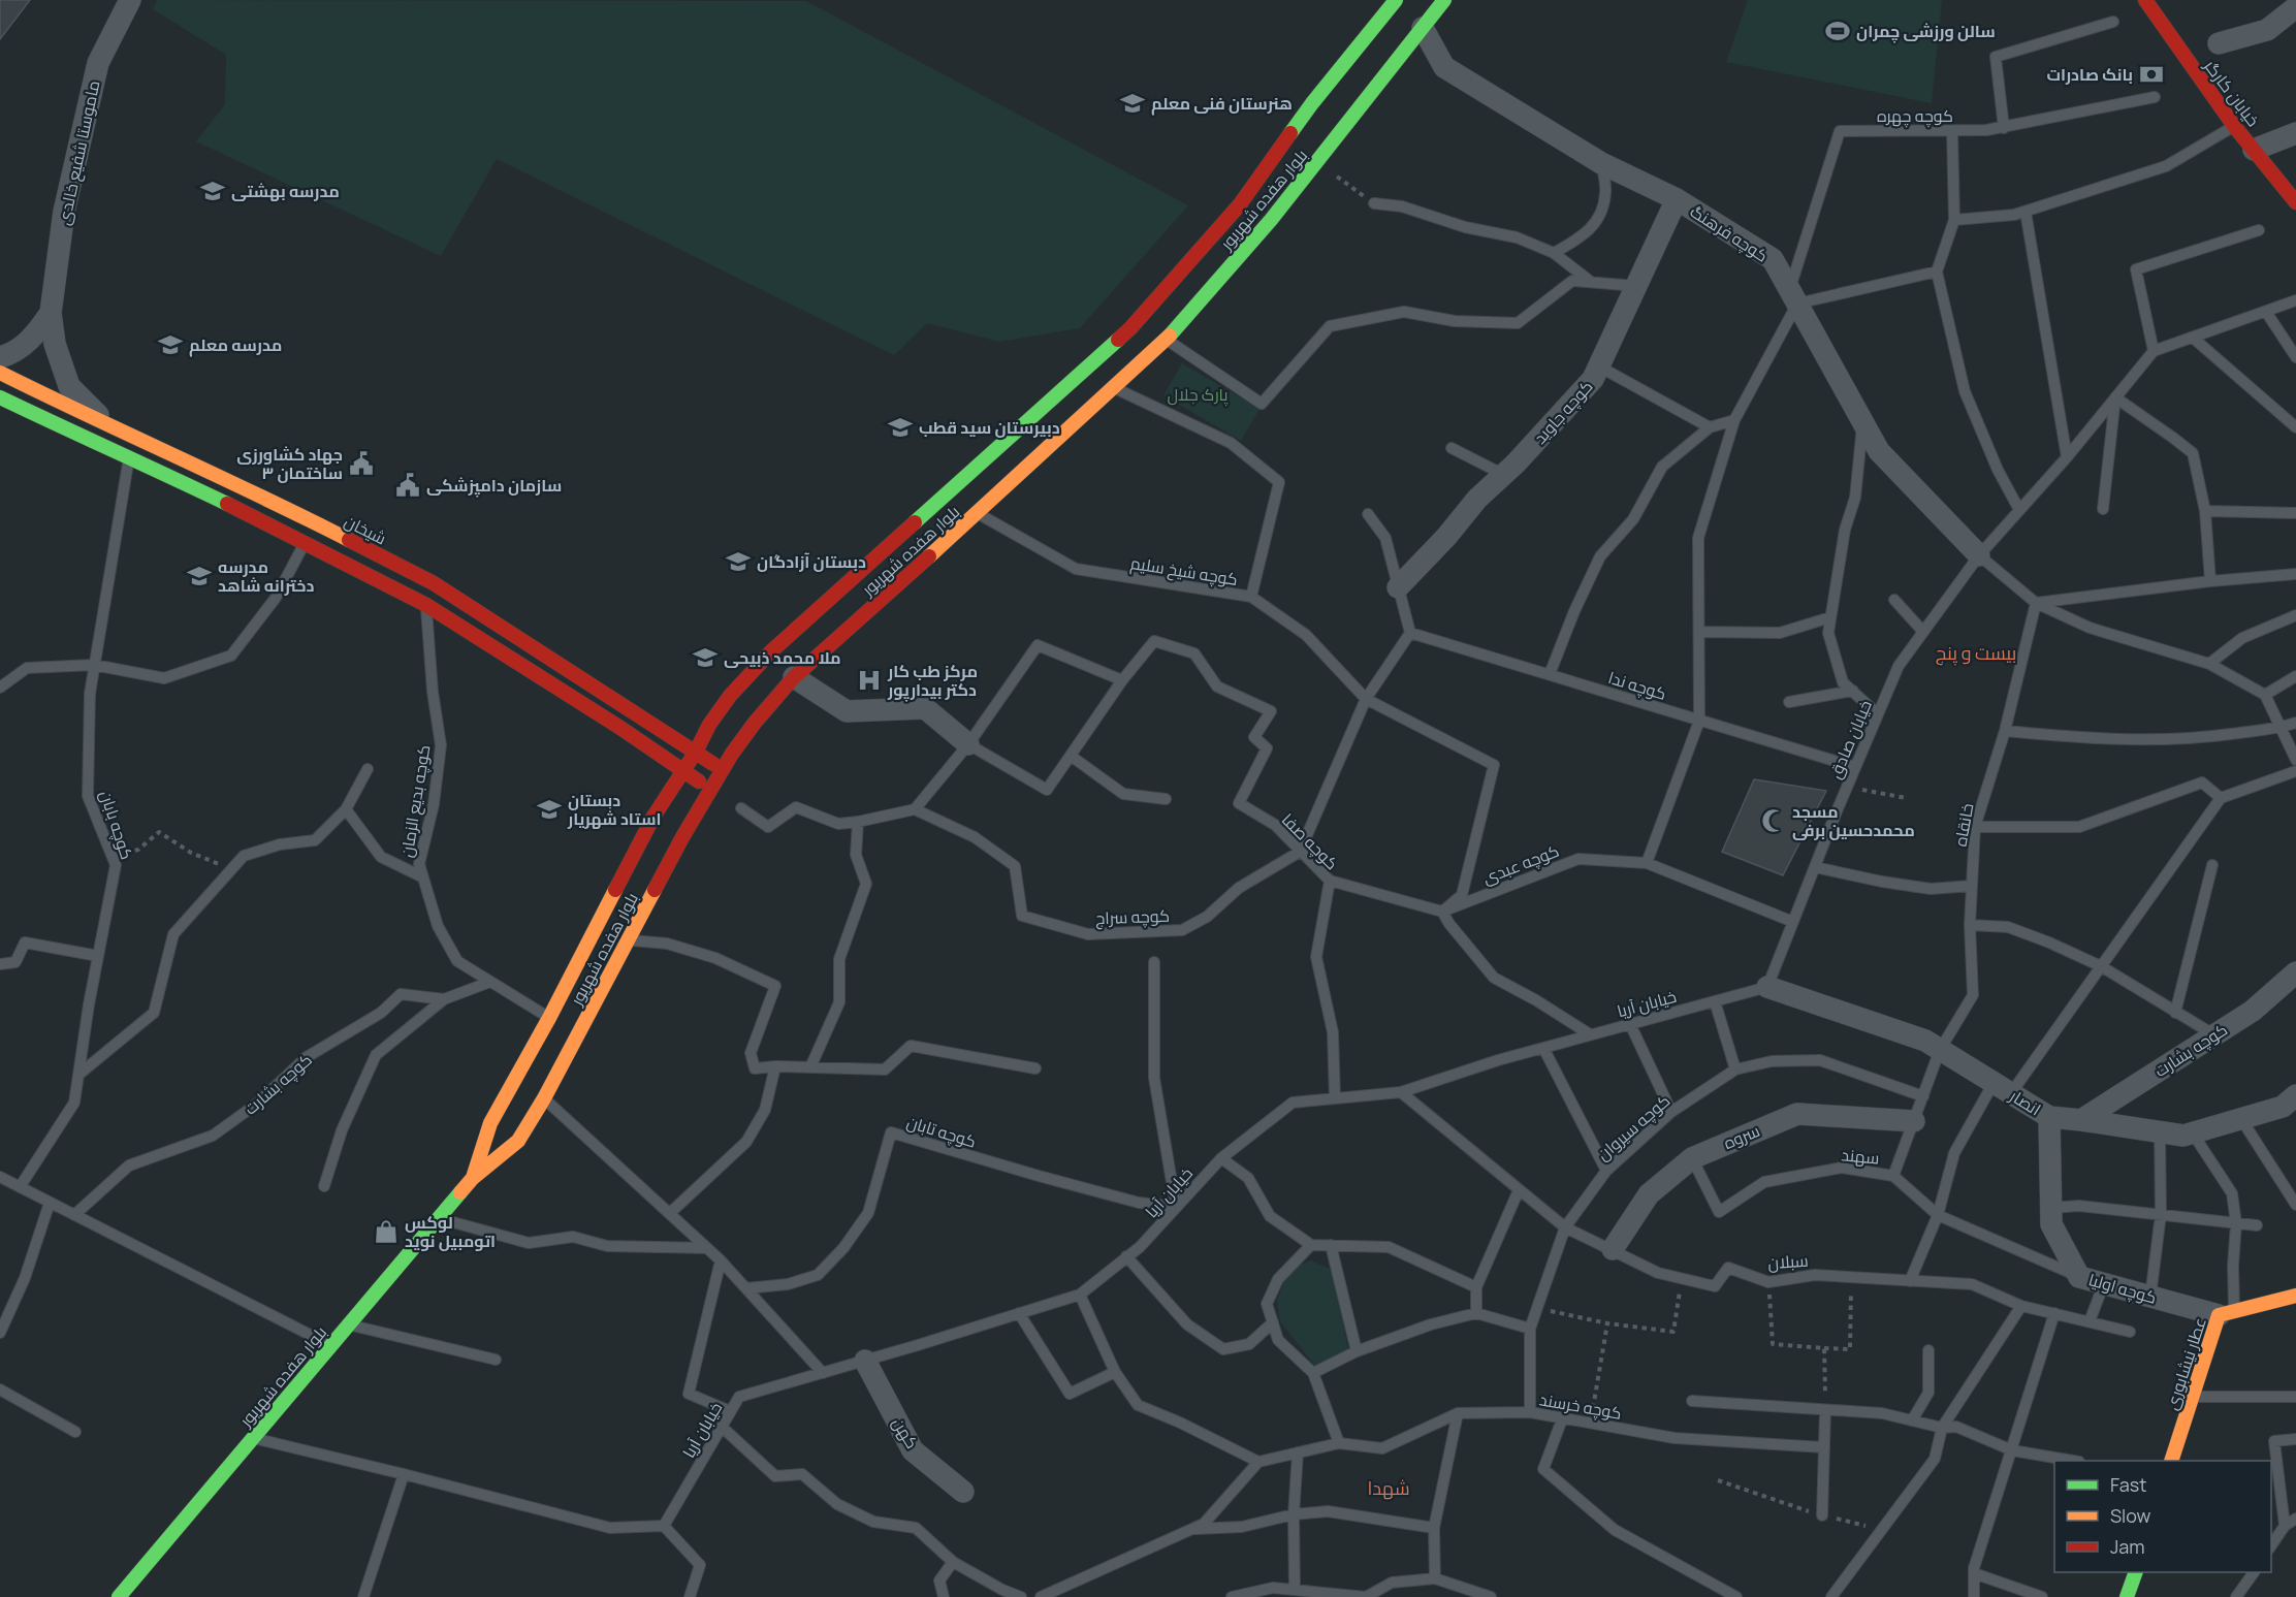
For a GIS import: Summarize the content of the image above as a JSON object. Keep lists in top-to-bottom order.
{
  "streets": {
    "street": [
      "خیابان کارگر",
      "ماموستا شفیع خالدی",
      "بلوار هفده شهریور",
      "کوچه فرهنگ",
      "کوچه جاوید",
      "شیخان",
      "کوچه بشارت",
      "انصار",
      "سروه",
      "کوچه اولیا",
      "عطار نیشابوری",
      "کهن"
    ],
    "lane": [
      "کوچه چهره",
      "کوچه شیخ سلیم",
      "کوچه ندا",
      "خیابان صادق",
      "کوچه بدیع الزمان",
      "کوچه بابان",
      "خانقاه",
      "کوچه صفا",
      "کوچه عبدی",
      "کوچه سراج",
      "خیابان آریا",
      "کوچه سیروان",
      "کوچه تابان",
      "سهند",
      "سبلان",
      "کوچه خرسند"
    ]
  },
  "crossings": [
    ["کوچه چهره", "کوچه فرهنگ"],
    ["بلوار هفده شهریور", "کوچه فرهنگ"],
    ["بلوار هفده شهریور", "شیخان"],
    ["بلوار هفده شهریور", "کوچه شیخ سلیم"],
    ["بلوار هفده شهریور", "کوچه بدیع الزمان"],
    ["کوچه فرهنگ", "کوچه جاوید"],
    ["کوچه فرهنگ", "خیابان صادق"],
    ["کوچه شیخ سلیم", "کوچه عبدی"],
    ["کوچه ندا", "خیابان صادق"],
    ["خیابان صادق", "کوچه عبدی"],
    ["خیابان صادق", "خیابان آریا"],
    ["خیابان صادق", "انصار"],
    ["کوچه بدیع الزمان", "کوچه بشارت"],
    ["خانقاه", "انصار"],
    ["خانقاه", "کوچه سیروان"],
    ["خانقاه", "سروه"],
    ["خانقاه", "سهند"],
    ["کوچه صفا", "کوچه سراج"],
    ["کوچه صفا", "خیابان آریا"],
    ["خیابان آریا", "انصار"],
    ["خیابان آریا", "کوچه تابان"],
    ["خیابان آریا", "سبلان"],
    ["خیابان آریا", "کهن"],
    ["کوچه بشارت", "انصار"],
    ["انصار", "کوچه اولیا"],
    ["کوچه سیروان", "سبلان"],
    ["کوچه سیروان", "کوچه خرسند"],
    ["سروه", "سهند"],
    ["سروه", "سبلان"],
    ["سهند", "کوچه اولیا"],
    ["کوچه اولیا", "عطار نیشابوری"]
  ],
  "districts": ["بیست و پنج", "شهدا"],
  "parks": ["پارک جلال"],
  "places": {
    "sports": ["سالن ورزشی چمران"],
    "bank": ["بانک صادرات"],
    "school or university": [
      "هنرستان فنی معلم",
      "مدرسه بهشتی",
      "مدرسه معلم",
      "دبیرستان سید قطب",
      "دبستان آزادگان",
      "مدرسه دخترانه شاهد",
      "ملا محمد ذبیحی",
      "دبستان استاد شهریار"
    ],
    "public building": ["جهاد کشاورزی ساختمان ۳", "سازمان دامپزشکی"],
    "hospital": ["مرکز طب کار دکتر بیدارپور"],
    "mosque": ["مسجد محمدحسین برفی"],
    "shop": ["لوکس اتومبیل نوید"]
  },
  "legend": ["Fast", "Slow", "Jam"]
}
